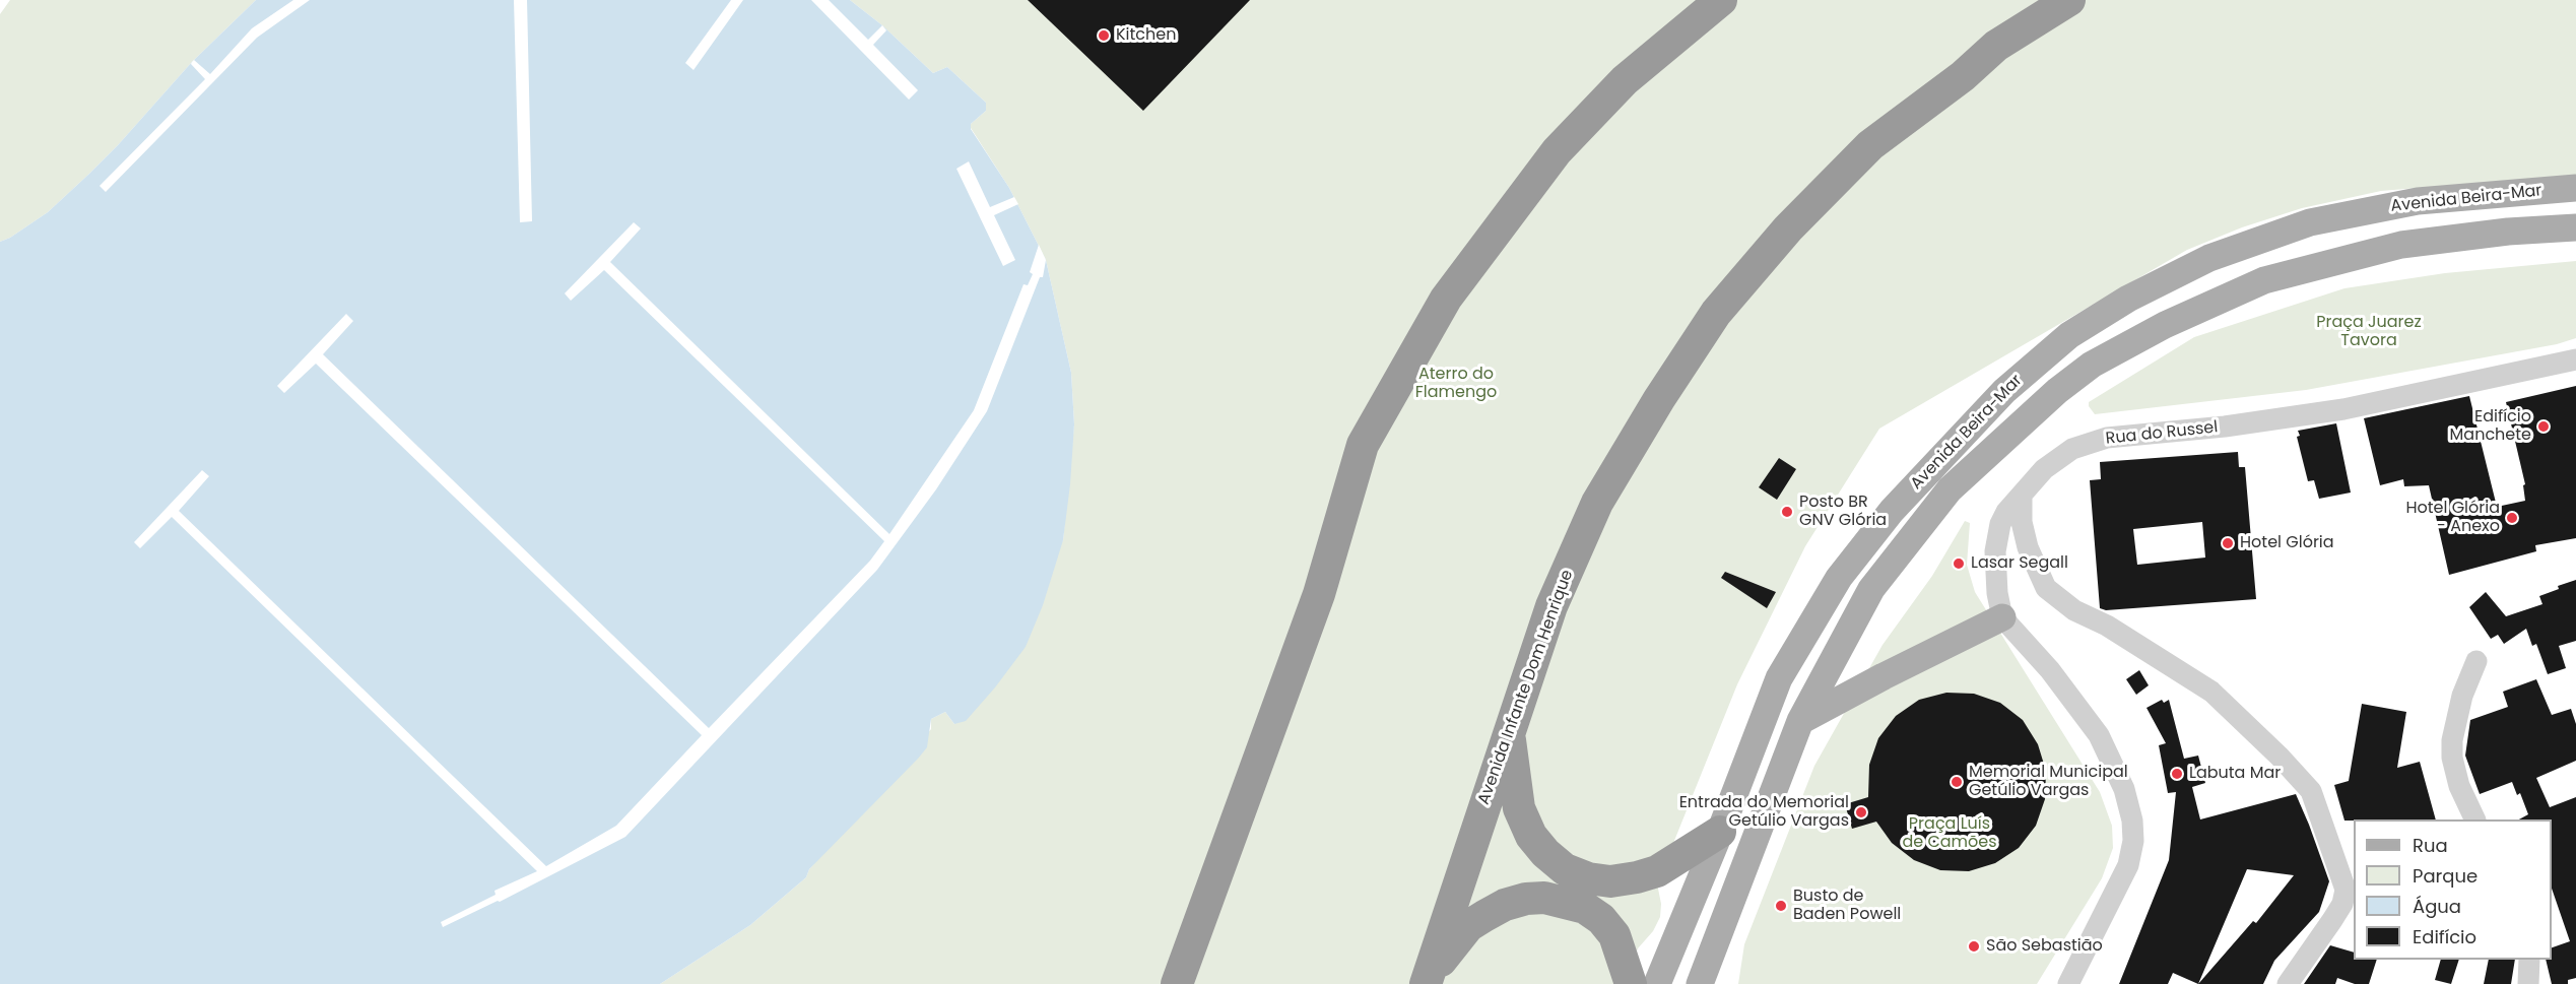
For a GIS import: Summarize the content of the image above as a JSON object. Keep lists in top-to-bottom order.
{
  "streets": {
    "highway": ["Avenida Infante Dom Henrique"],
    "main road": ["Avenida Beira-Mar"],
    "street": ["Rua do Russel"]
  },
  "parks": ["Praça Juarez Tavora", "Aterro do Flamengo", "Praça Luís de Camões"],
  "places": [
    "Kitchen",
    "Edifício Manchete",
    "Posto BR GNV Glória",
    "Hotel Glória - Anexo",
    "Hotel Glória",
    "Lasar Segall",
    "Labuta Mar",
    "Memorial Municipal Getúlio Vargas",
    "Entrada do Memorial Getúlio Vargas",
    "Busto de Baden Powell",
    "São Sebastião"
  ],
  "legend": [
    "Rua",
    "Parque",
    "Água",
    "Edifício"
  ]
}
